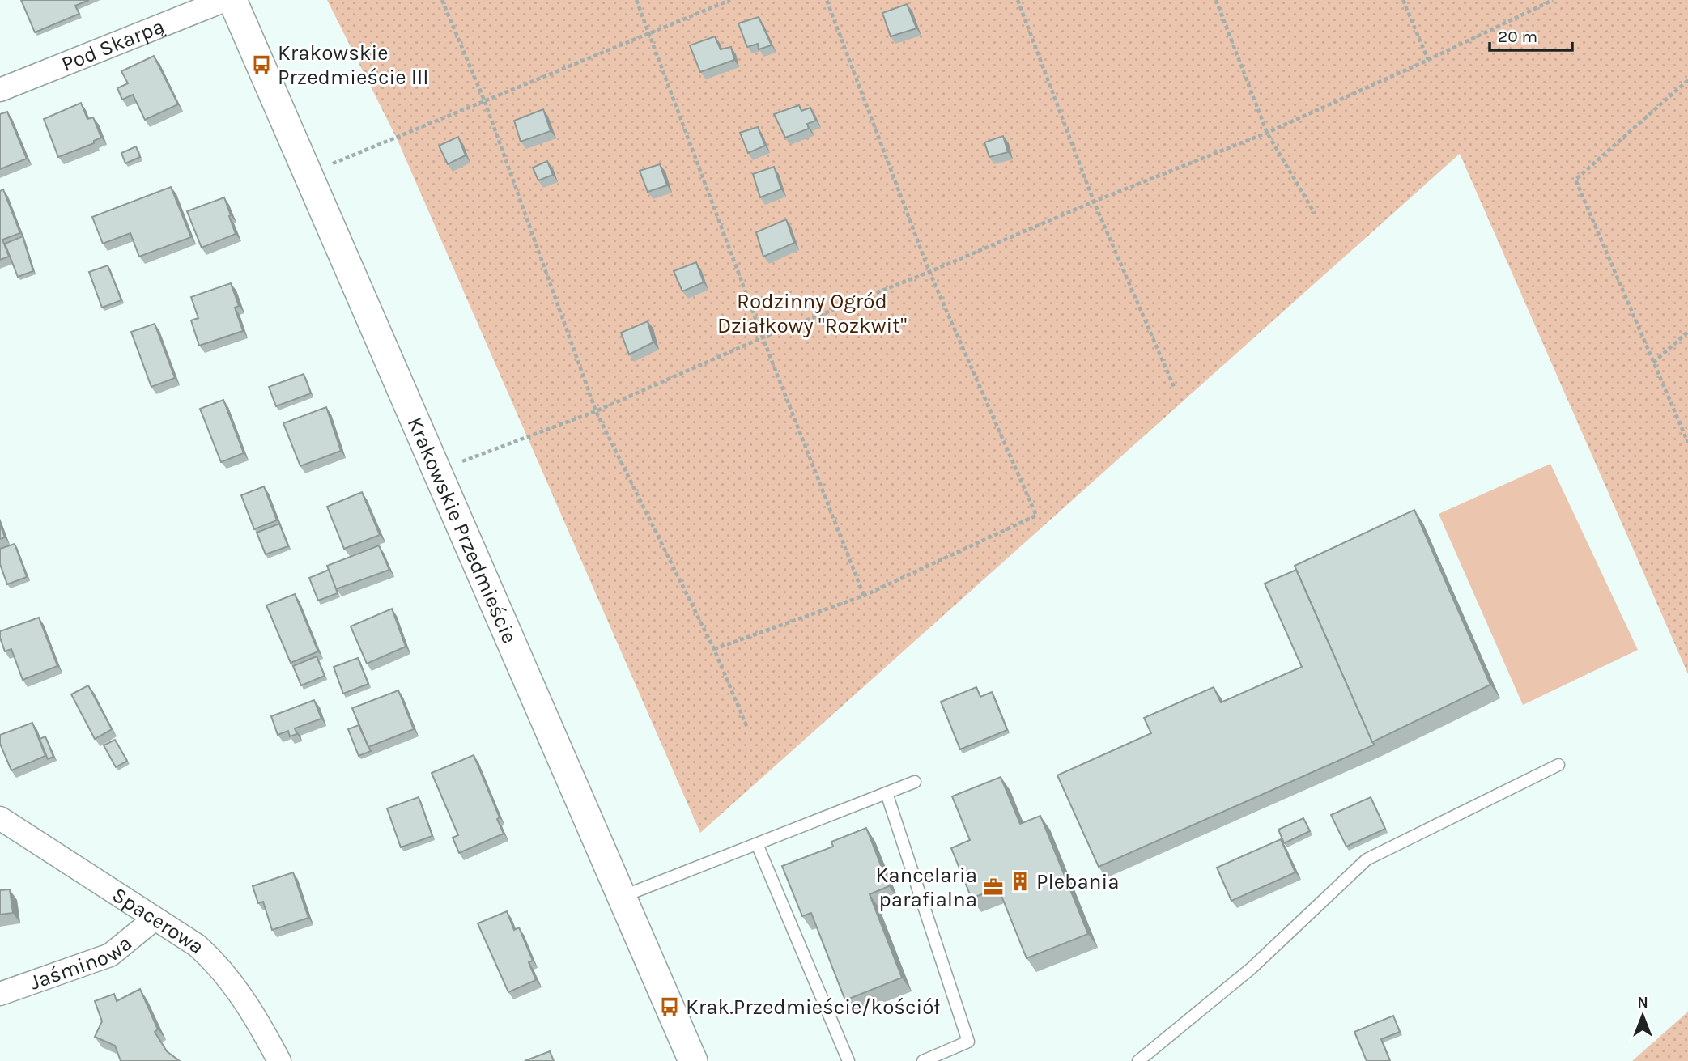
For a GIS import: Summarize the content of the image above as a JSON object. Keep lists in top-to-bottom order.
{
  "streets": {
    "street": [
      "Pod Skarpą",
      "Krakowskie Przedmieście",
      "Spacerowa",
      "Jaśminowa"
    ]
  },
  "crossings": [
    ["Spacerowa", "Jaśminowa"]
  ],
  "parks": ["Rodzinny Ogród Działkowy \"Rozkwit\""],
  "places": {
    "bus stop": ["Krakowskie Przedmieście III", "Krak.Przedmieście/kościół"],
    "building": ["Plebania"],
    "office": ["Kancelaria parafialna"]
  },
  "scale_bar": "20 m",
  "north": "top"
}
